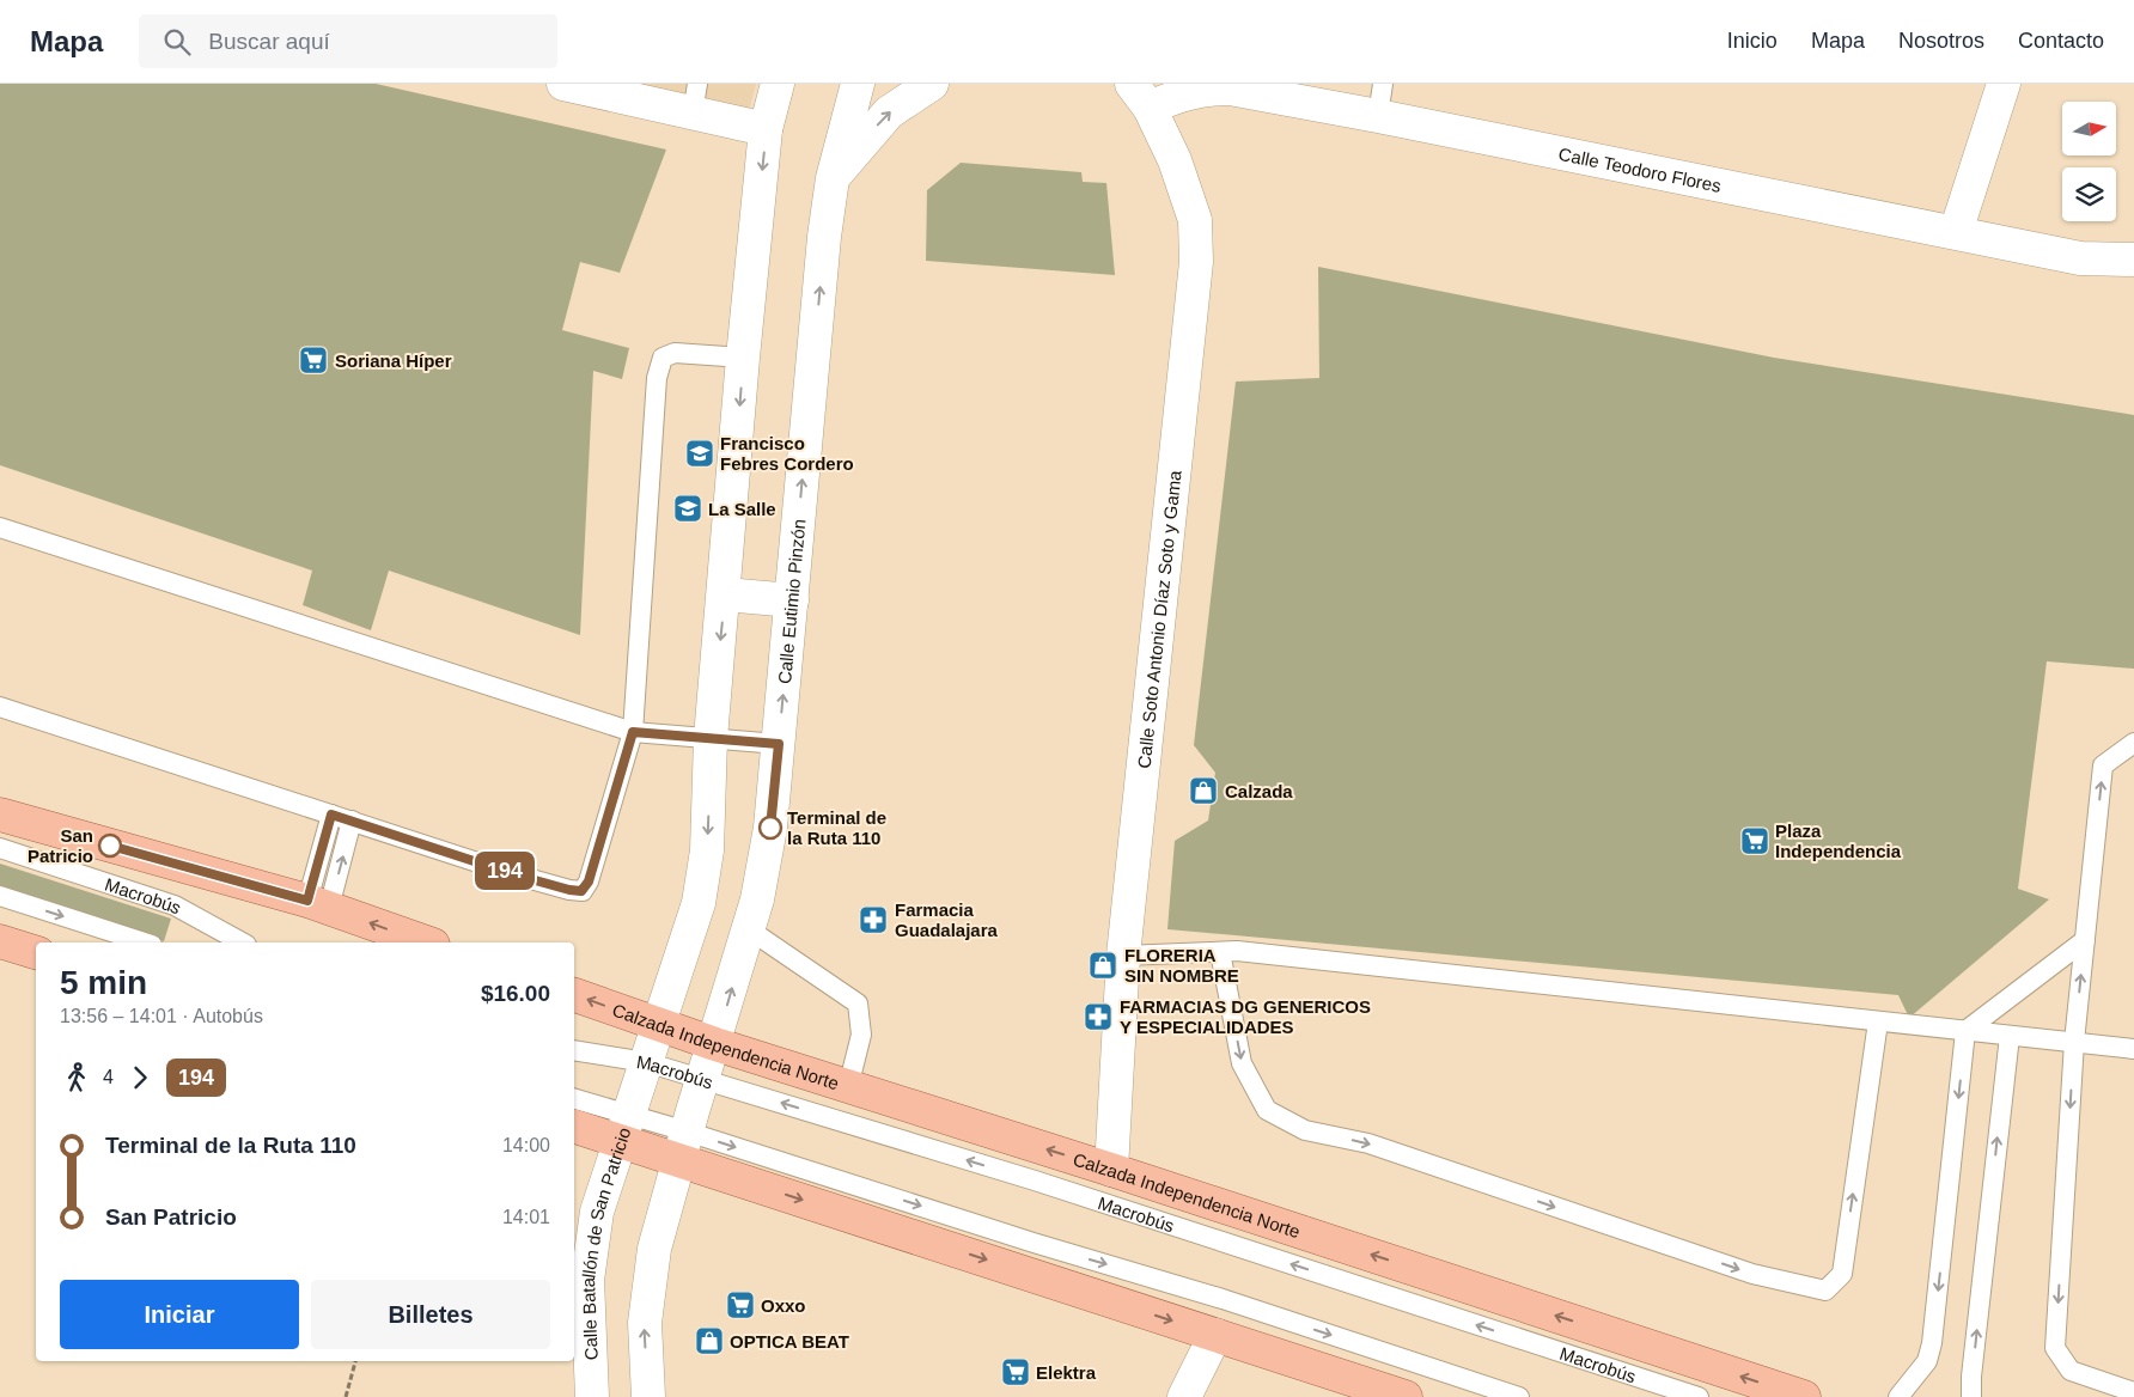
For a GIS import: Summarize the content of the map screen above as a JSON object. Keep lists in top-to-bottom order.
{
  "streets": {
    "main road": ["Calzada Independencia Norte"],
    "street": [
      "Calle Teodoro Flores",
      "Calle Eutimio Pinzón",
      "Calle Soto Antonio Díaz Soto y Gama",
      "Calle Batallón de San Patricio"
    ],
    "lane": ["Macrobús"]
  },
  "crossings": [
    ["Calle Teodoro Flores", "Calle Soto Antonio Díaz Soto y Gama"],
    ["Calle Eutimio Pinzón", "Macrobús"],
    ["Calle Eutimio Pinzón", "Calzada Independencia Norte"],
    ["Calle Soto Antonio Díaz Soto y Gama", "Calzada Independencia Norte"]
  ],
  "places": {
    "supermarket": [
      "Soriana Híper",
      "Plaza Independencia",
      "Oxxo",
      "Elektra"
    ],
    "school or university": ["Francisco Febres Cordero", "La Salle"],
    "shop": ["Calzada", "FLORERIA SIN NOMBRE", "OPTICA BEAT"],
    "other": ["Terminal de la Ruta 110", "San Patricio"],
    "pharmacy": ["Farmacia Guadalajara", "FARMACIAS DG GENERICOS Y ESPECIALIDADES"]
  },
  "lines": ["bus line 194"],
  "north": "right",
  "page": {
    "header": "Mapa",
    "search": "Buscar aquí",
    "nav": [
      "Inicio",
      "Mapa",
      "Nosotros",
      "Contacto"
    ],
    "on_map": "194",
    "heading": ["5 min", "13:56 – 14:01 · Autobús", "$16.00"],
    "legs": ["4", "194"],
    "list": [
      {
        "name": "Terminal de la Ruta 110",
        "value": "14:00"
      },
      {
        "name": "San Patricio",
        "value": "14:01"
      }
    ],
    "buttons": ["Iniciar", "Billetes"]
  }
}
